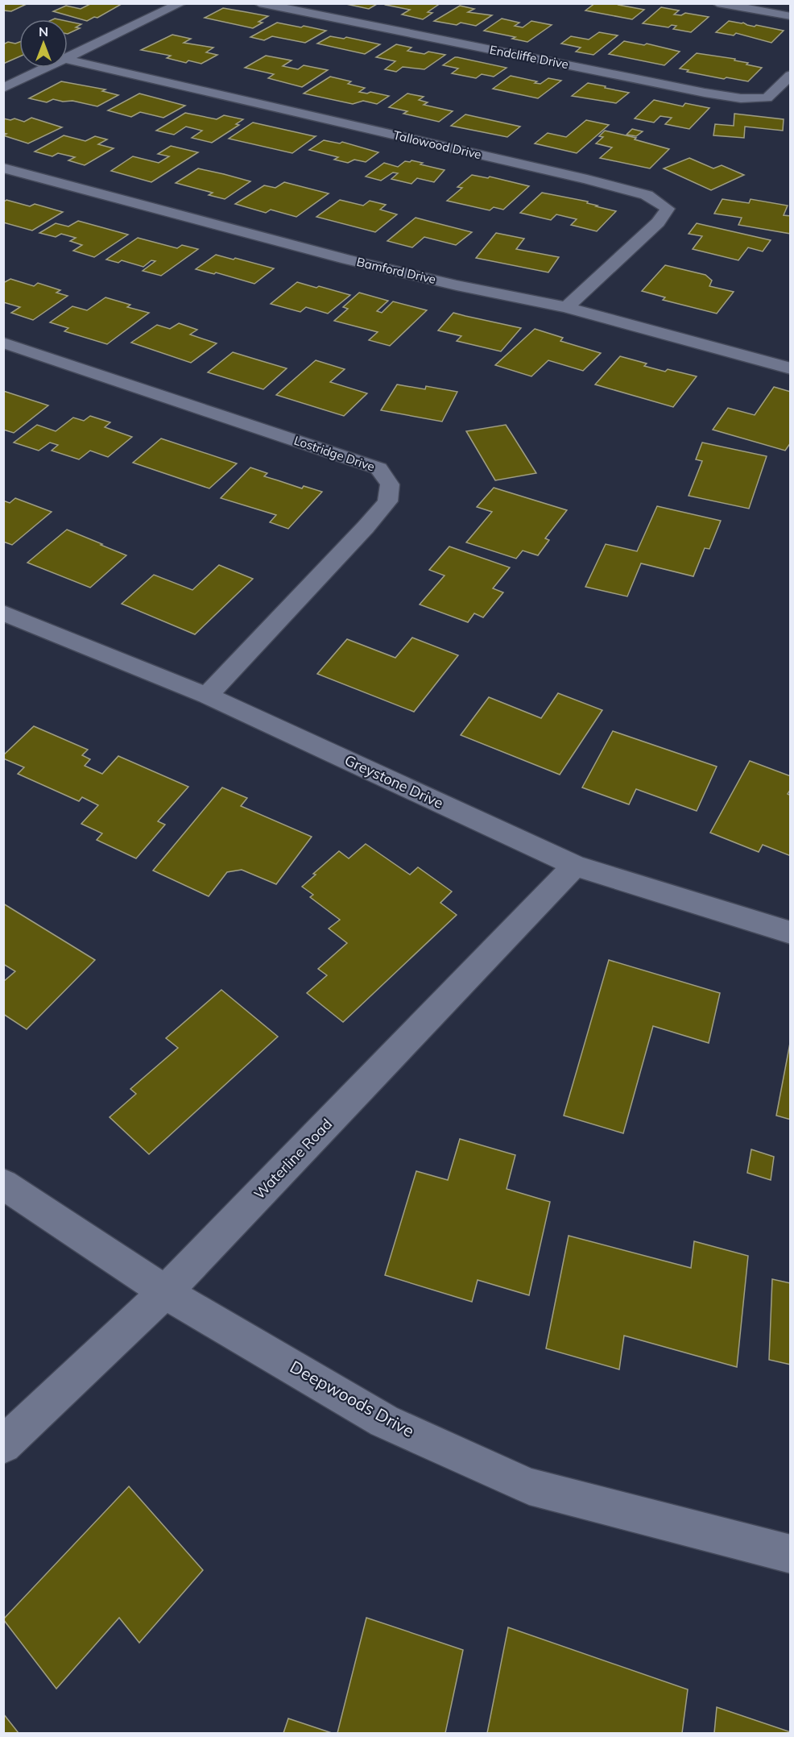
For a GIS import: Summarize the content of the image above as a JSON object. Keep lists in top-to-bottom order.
{
  "streets": {
    "street": [
      "Endcliffe Drive",
      "Tallowood Drive",
      "Bamford Drive",
      "Lostridge Drive",
      "Greystone Drive",
      "Waterline Road",
      "Deepwoods Drive"
    ]
  },
  "crossings": [
    ["Tallowood Drive", "Bamford Drive"],
    ["Lostridge Drive", "Greystone Drive"],
    ["Greystone Drive", "Waterline Road"],
    ["Waterline Road", "Deepwoods Drive"]
  ],
  "north": "top"
}
